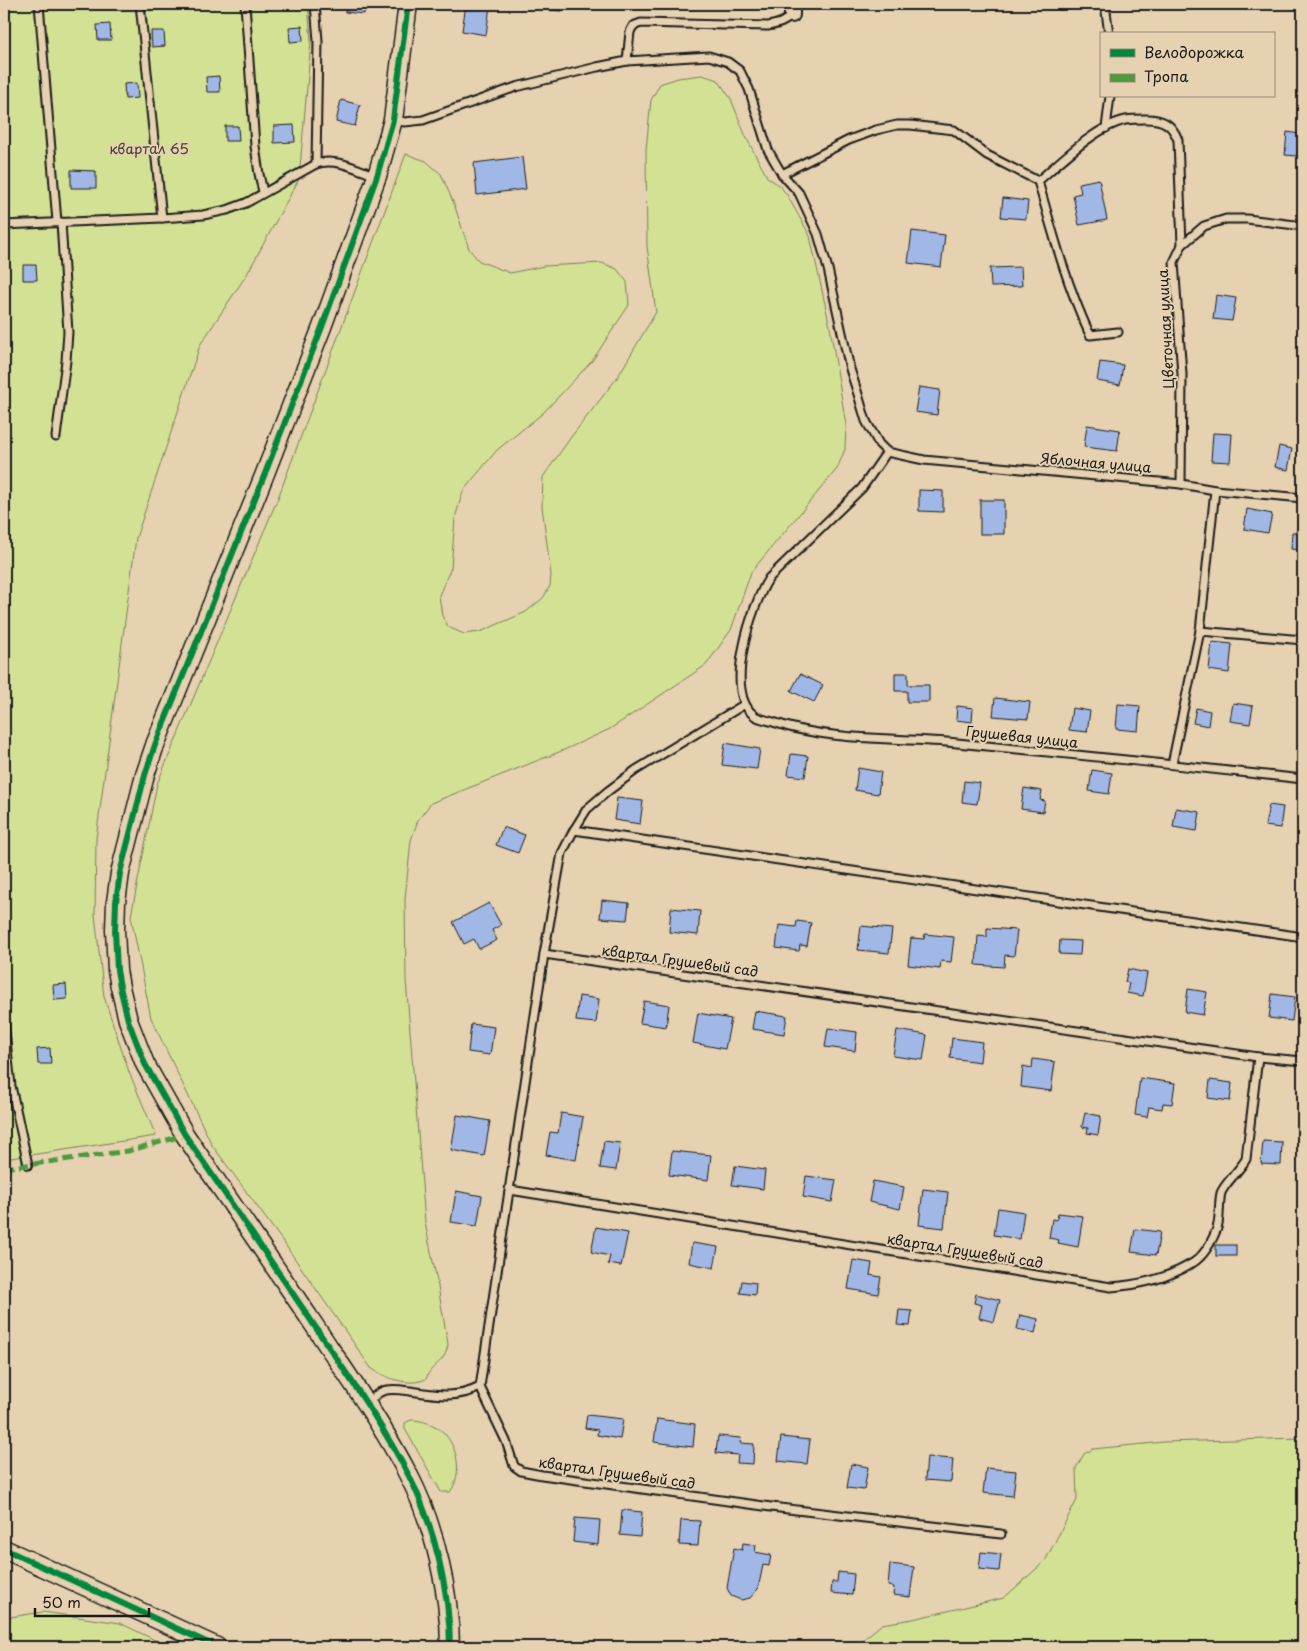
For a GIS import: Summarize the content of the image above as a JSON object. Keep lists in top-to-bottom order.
{
  "streets": {
    "lane": [
      "Цветочная улица",
      "Яблочная улица",
      "Грушевая улица",
      "квартал Грушевый сад"
    ]
  },
  "crossings": [
    ["Цветочная улица", "Яблочная улица"]
  ],
  "parks": ["квартал 65"],
  "legend": ["Велодорожка", "Тропа"],
  "scale_bar": "50 m"
}
